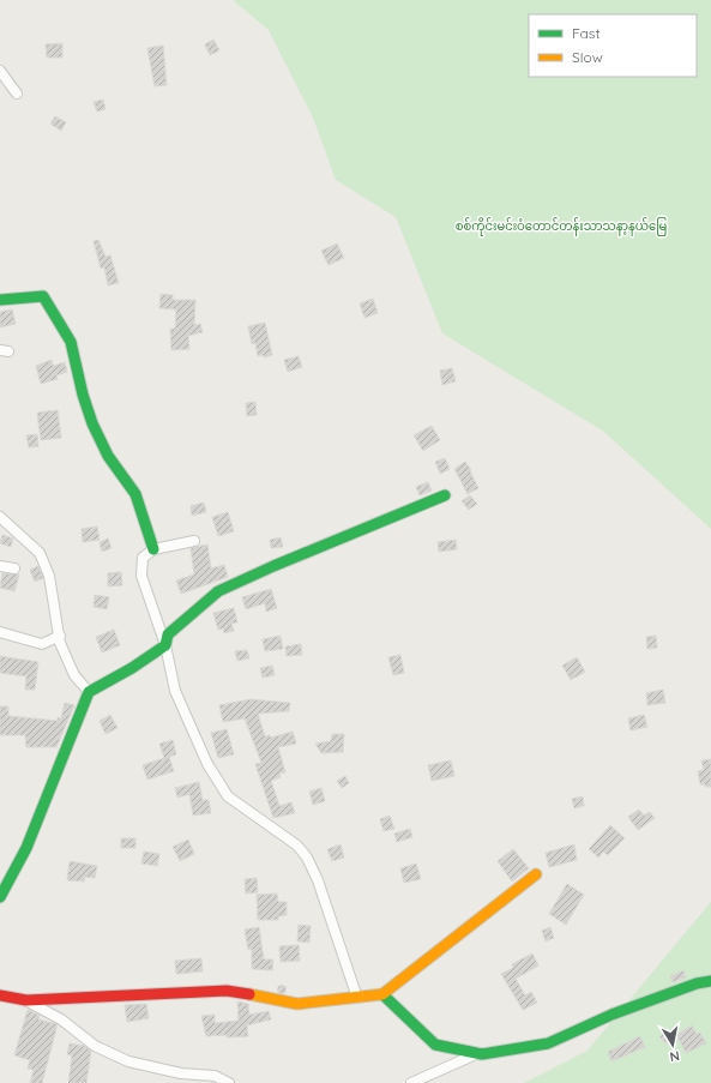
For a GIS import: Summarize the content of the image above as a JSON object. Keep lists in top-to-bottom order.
{
  "parks": ["စစ်ကိုင်းမင်းဝံတောင်တန်းသာသနာ့နယ်မြေ"],
  "legend": ["Fast", "Slow"],
  "north": "bottom"
}
